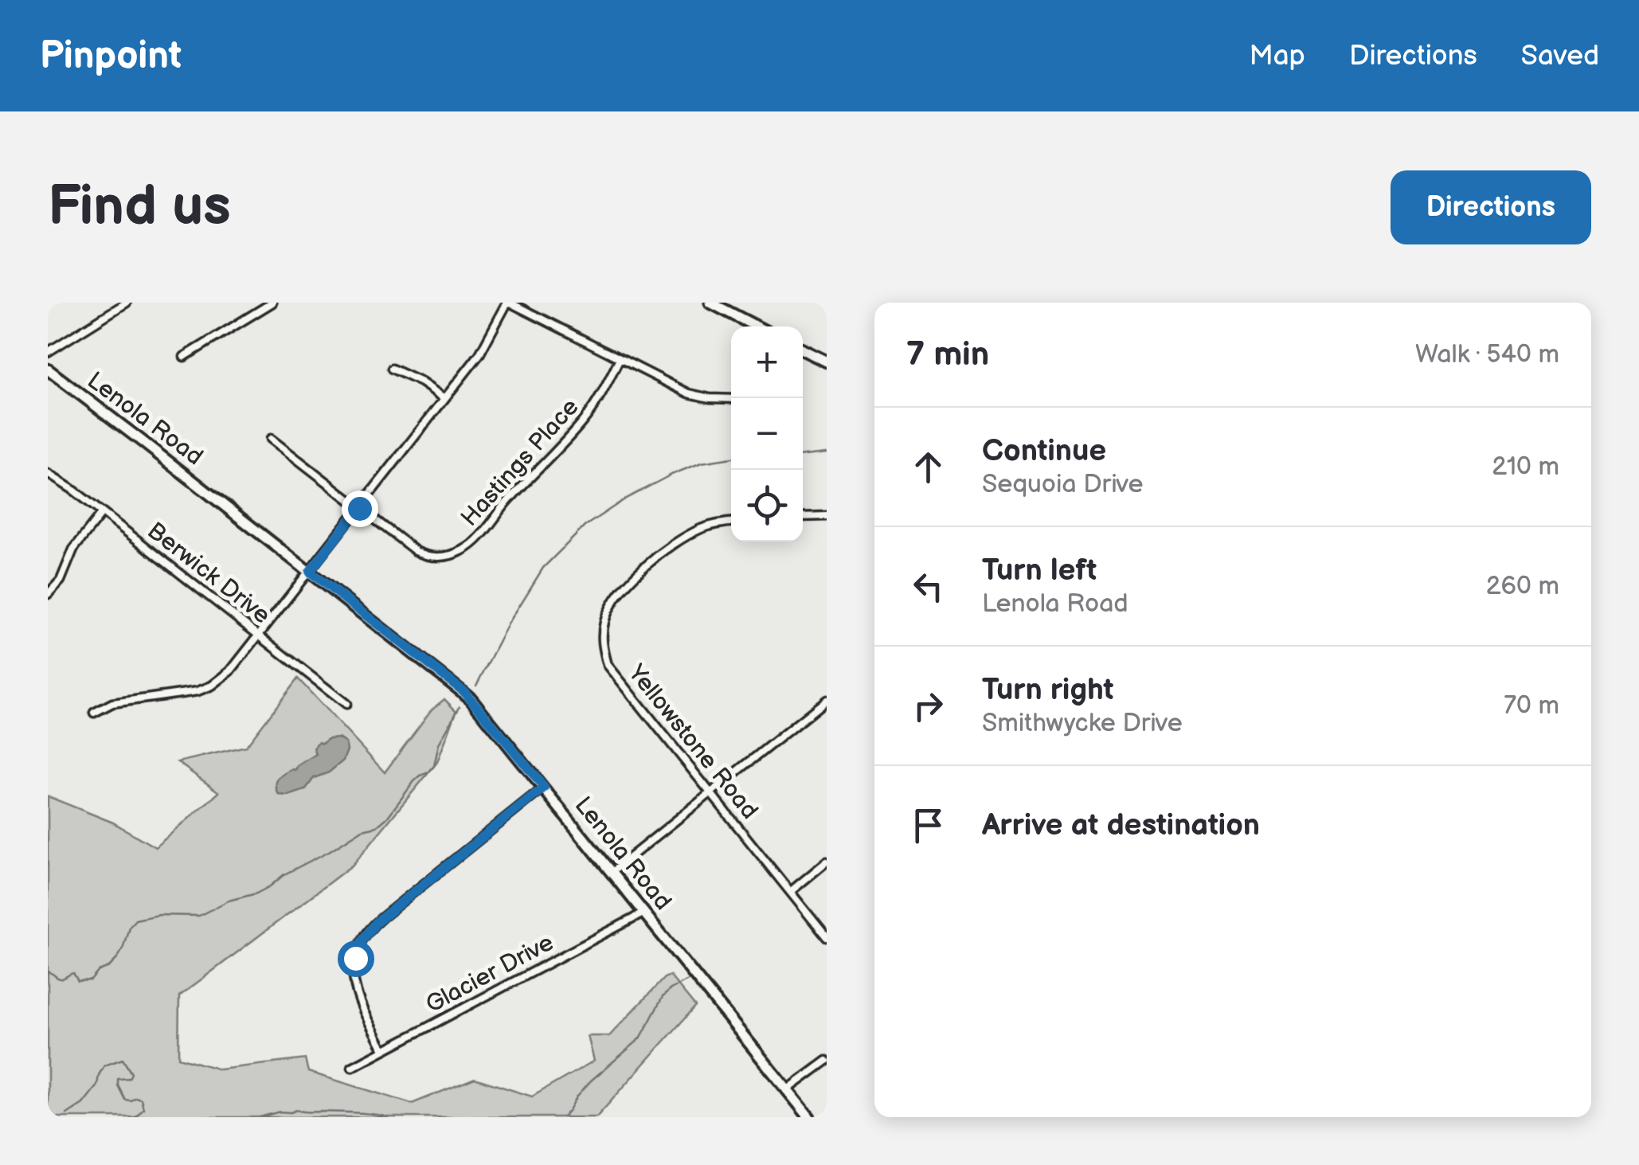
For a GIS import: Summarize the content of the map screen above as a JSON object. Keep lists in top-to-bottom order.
{
  "streets": {
    "main road": ["Lenola Road"],
    "street": [
      "Hastings Place",
      "Berwick Drive",
      "Yellowstone Road",
      "Glacier Drive"
    ]
  },
  "crossings": [
    ["Lenola Road", "Glacier Drive"]
  ],
  "page": {
    "header": "Pinpoint",
    "nav": ["Map", "Directions", "Saved"],
    "buttons": "Directions",
    "title": "Find us",
    "heading": ["7 min", "Walk · 540 m"],
    "map_buttons": ["+", "−"],
    "list": [
      ["Continue", "Sequoia Drive", "210 m"],
      ["Turn left", "Lenola Road", "260 m"],
      ["Turn right", "Smithwycke Drive", "70 m"],
      "Arrive at destination"
    ]
  }
}
